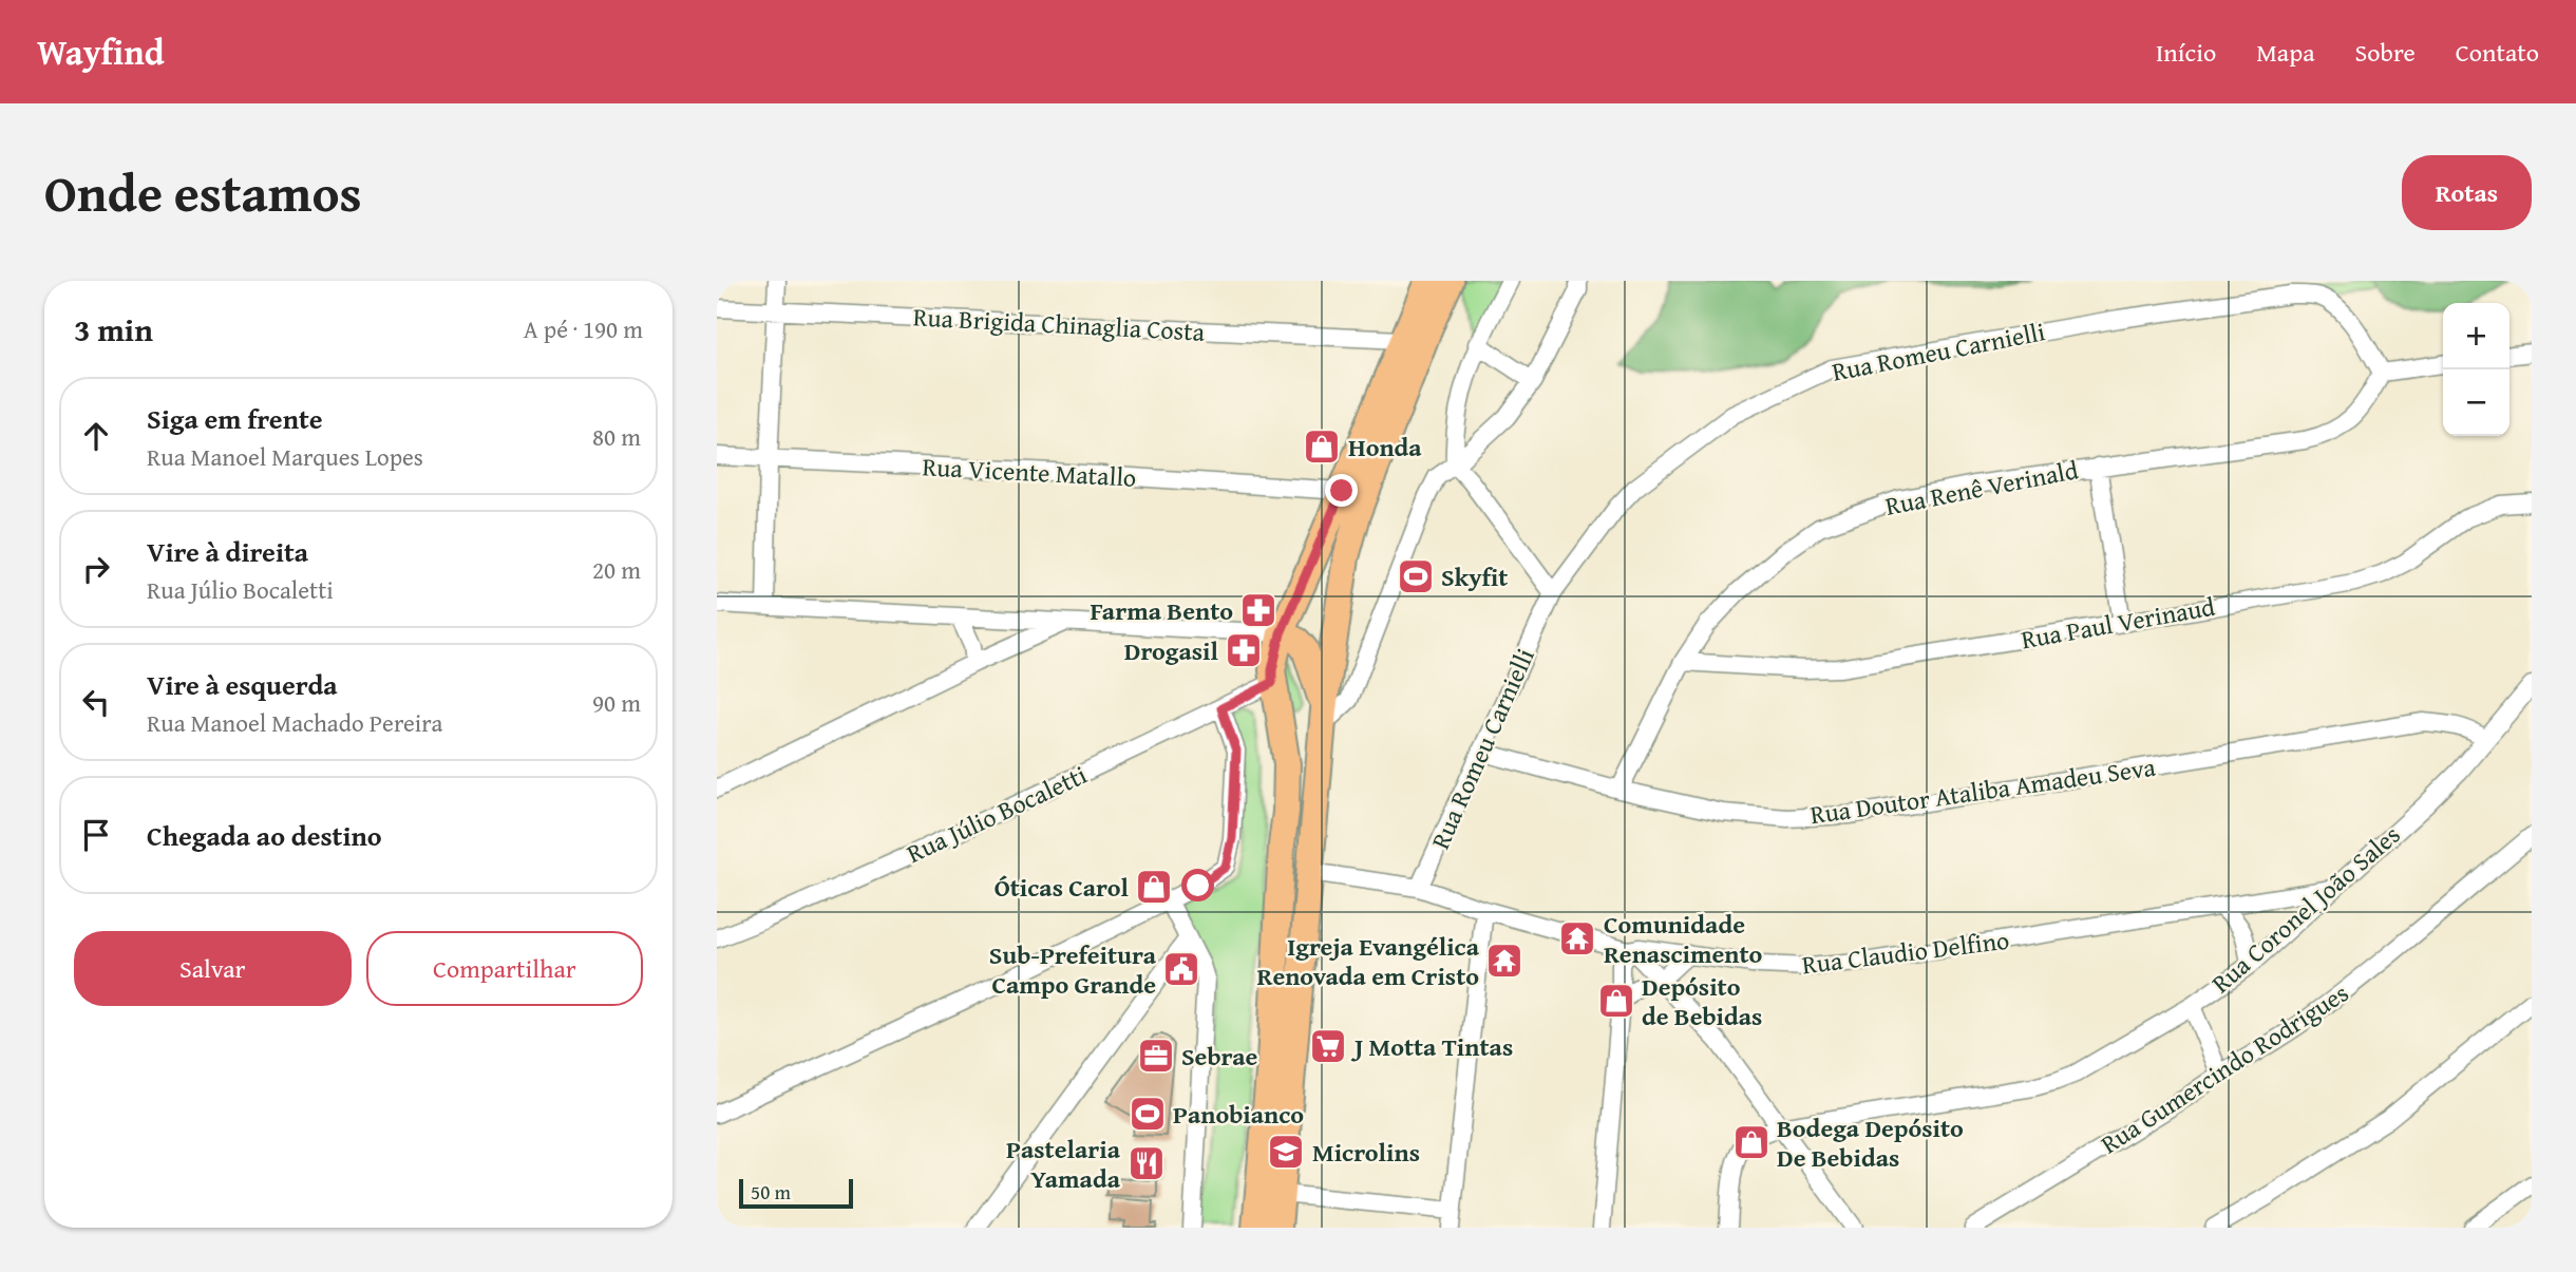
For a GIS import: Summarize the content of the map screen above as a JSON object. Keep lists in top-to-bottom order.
{
  "streets": {
    "street": [
      "Rua Brigida Chinaglia Costa",
      "Rua Romeu Carnielli",
      "Rua Vicente Matallo",
      "Rua Renê Verinald",
      "Rua Paul Verinaud",
      "Rua Doutor Ataliba Amadeu Seva",
      "Rua Júlio Bocaletti",
      "Rua Coronel João Sales",
      "Rua Claudio Delfino",
      "Rua Gumercindo Rodrigues"
    ]
  },
  "crossings": [
    ["Rua Romeu Carnielli", "Rua Renê Verinald"],
    ["Rua Romeu Carnielli", "Rua Doutor Ataliba Amadeu Seva"],
    ["Rua Romeu Carnielli", "Rua Claudio Delfino"],
    ["Rua Renê Verinald", "Rua Paul Verinaud"],
    ["Rua Renê Verinald", "Rua Doutor Ataliba Amadeu Seva"],
    ["Rua Doutor Ataliba Amadeu Seva", "Rua Coronel João Sales"],
    ["Rua Coronel João Sales", "Rua Claudio Delfino"]
  ],
  "places": {
    "shop": [
      "Honda",
      "Óticas Carol",
      "Depósito de Bebidas",
      "Bodega Depósito De Bebidas"
    ],
    "sports": ["Skyfit", "Panobianco"],
    "pharmacy": ["Farma Bento", "Drogasil"],
    "temple": ["Comunidade Renascimento", "Igreja Evangélica Renovada em Cristo"],
    "public building": ["Sub-Prefeitura Campo Grande"],
    "supermarket": ["J Motta Tintas"],
    "office": ["Sebrae"],
    "school or university": ["Microlins"],
    "restaurant": ["Pastelaria Yamada"]
  },
  "scale_bar": "50 m",
  "page": {
    "header": "Wayfind",
    "nav": [
      "Início",
      "Mapa",
      "Sobre",
      "Contato"
    ],
    "title": "Onde estamos",
    "buttons": [
      "Rotas",
      ["Salvar", "Compartilhar"]
    ],
    "heading": ["3 min", "A pé · 190 m"],
    "map_buttons": ["+", "−"],
    "list": [
      ["Siga em frente", "Rua Manoel Marques Lopes", "80 m"],
      ["Vire à direita", "Rua Júlio Bocaletti", "20 m"],
      ["Vire à esquerda", "Rua Manoel Machado Pereira", "90 m"],
      "Chegada ao destino"
    ],
    "scale": "50 m"
  }
}
